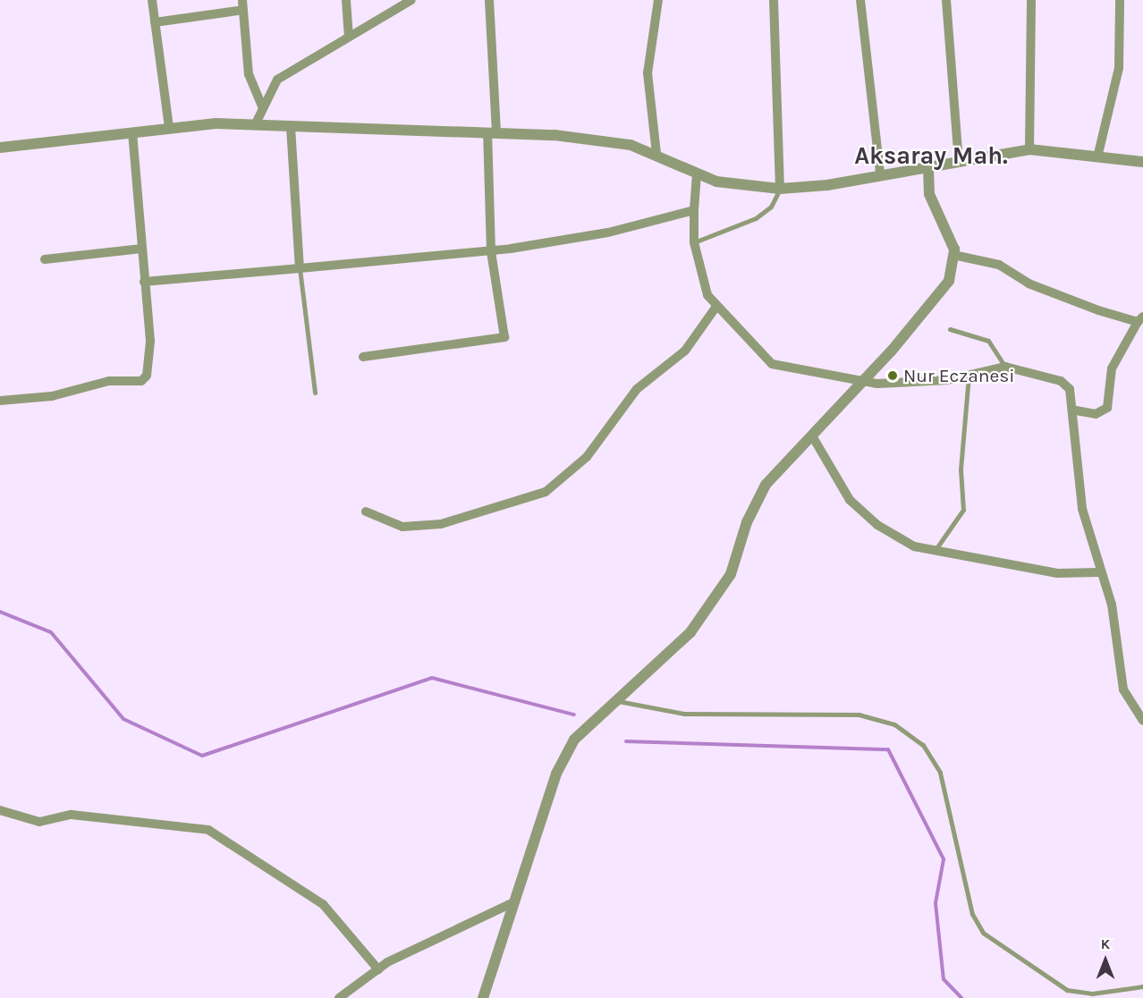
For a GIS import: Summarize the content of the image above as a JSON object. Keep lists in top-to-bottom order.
{
  "districts": ["Aksaray Mah."],
  "places": ["Nur Eczanesi"],
  "north": "top"
}
